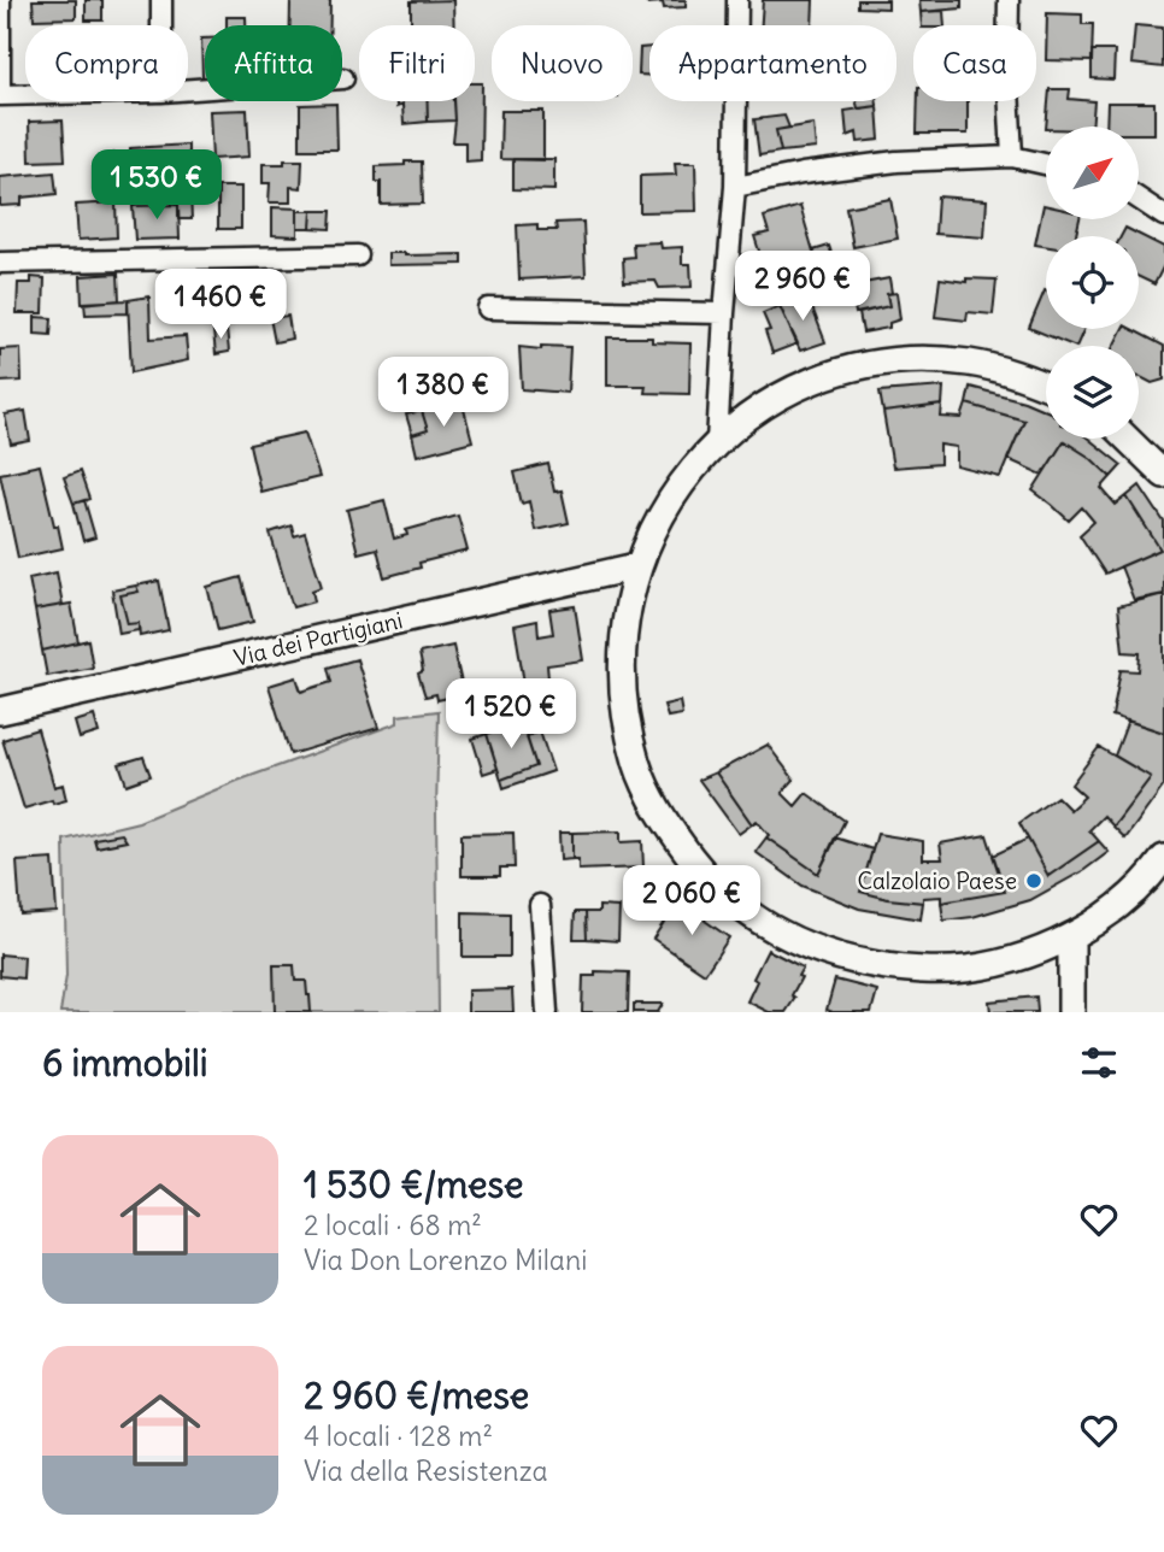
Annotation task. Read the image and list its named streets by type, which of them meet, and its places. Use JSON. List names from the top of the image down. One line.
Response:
{"streets":{"street":["Via dei Partigiani"]},"places":["Calzolaio Paese"],"north":"top right","page":{"chip":["Compra","Affitta","Filtri","Nuovo","Appartamento","Casa"],"price":["1 530 €","2 960 €","1 460 €","1 380 €","1 520 €","2 060 €"],"heading":"6 immobili","list":[{"name":"1 530 €/mese","note":"2 locali · 68 m² · Via Don Lorenzo Milani"},{"name":"2 960 €/mese","note":"4 locali · 128 m² · Via della Resistenza"}]}}
